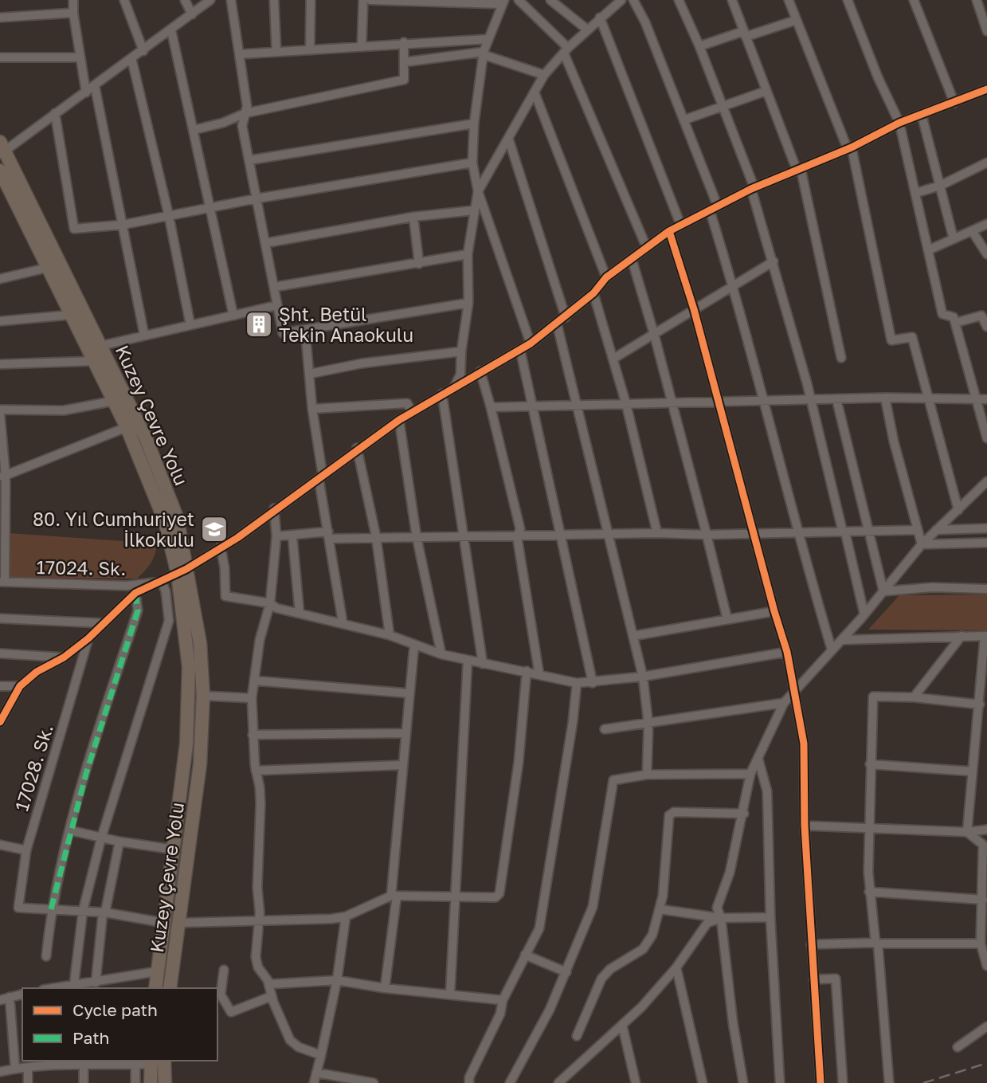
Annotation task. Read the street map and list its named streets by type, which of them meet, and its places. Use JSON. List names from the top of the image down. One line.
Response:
{"streets":{"highway":["Kuzey Çevre Yolu"],"street":["17024. Sk.","17028. Sk."]},"places":{"building":["Şht. Betül Tekin Anaokulu"],"school or university":["80. Yıl Cumhuriyet İlkokulu"]},"legend":["Cycle path","Path"]}
